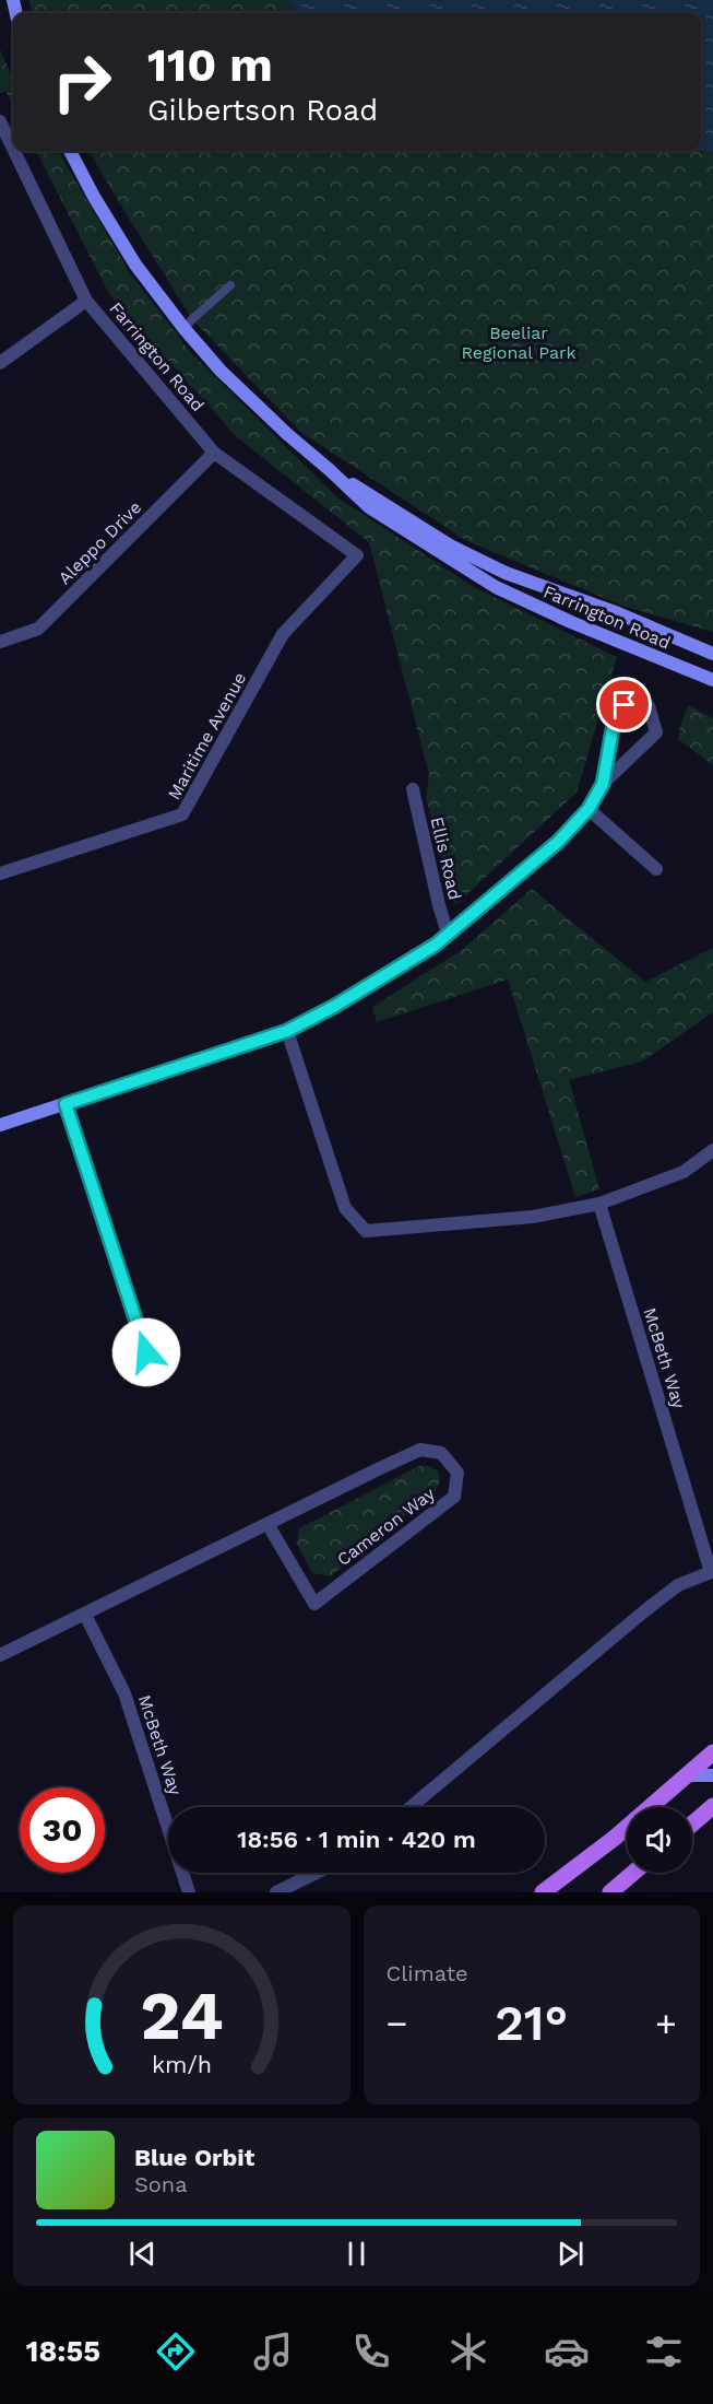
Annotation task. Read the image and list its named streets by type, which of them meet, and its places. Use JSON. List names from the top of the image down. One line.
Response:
{"streets":{"main road":["Farrington Road"],"street":["Aleppo Drive","Maritime Avenue","Ellis Road","McBeth Way","Cameron Way"]},"crossings":[["Farrington Road","Aleppo Drive"],["Farrington Road","Maritime Avenue"],["McBeth Way","Cameron Way"]],"parks":["Beeliar Regional Park"],"page":{"turn":["110 m","Gilbertson Road"],"limit":"30","trip":"18:56 · 1 min · 420 m","tile":"Climate","heat":["−","21°","+"],"song":["Blue Orbit","Sona"],"tabs":"18:55","gauge":["24","km/h"]}}
